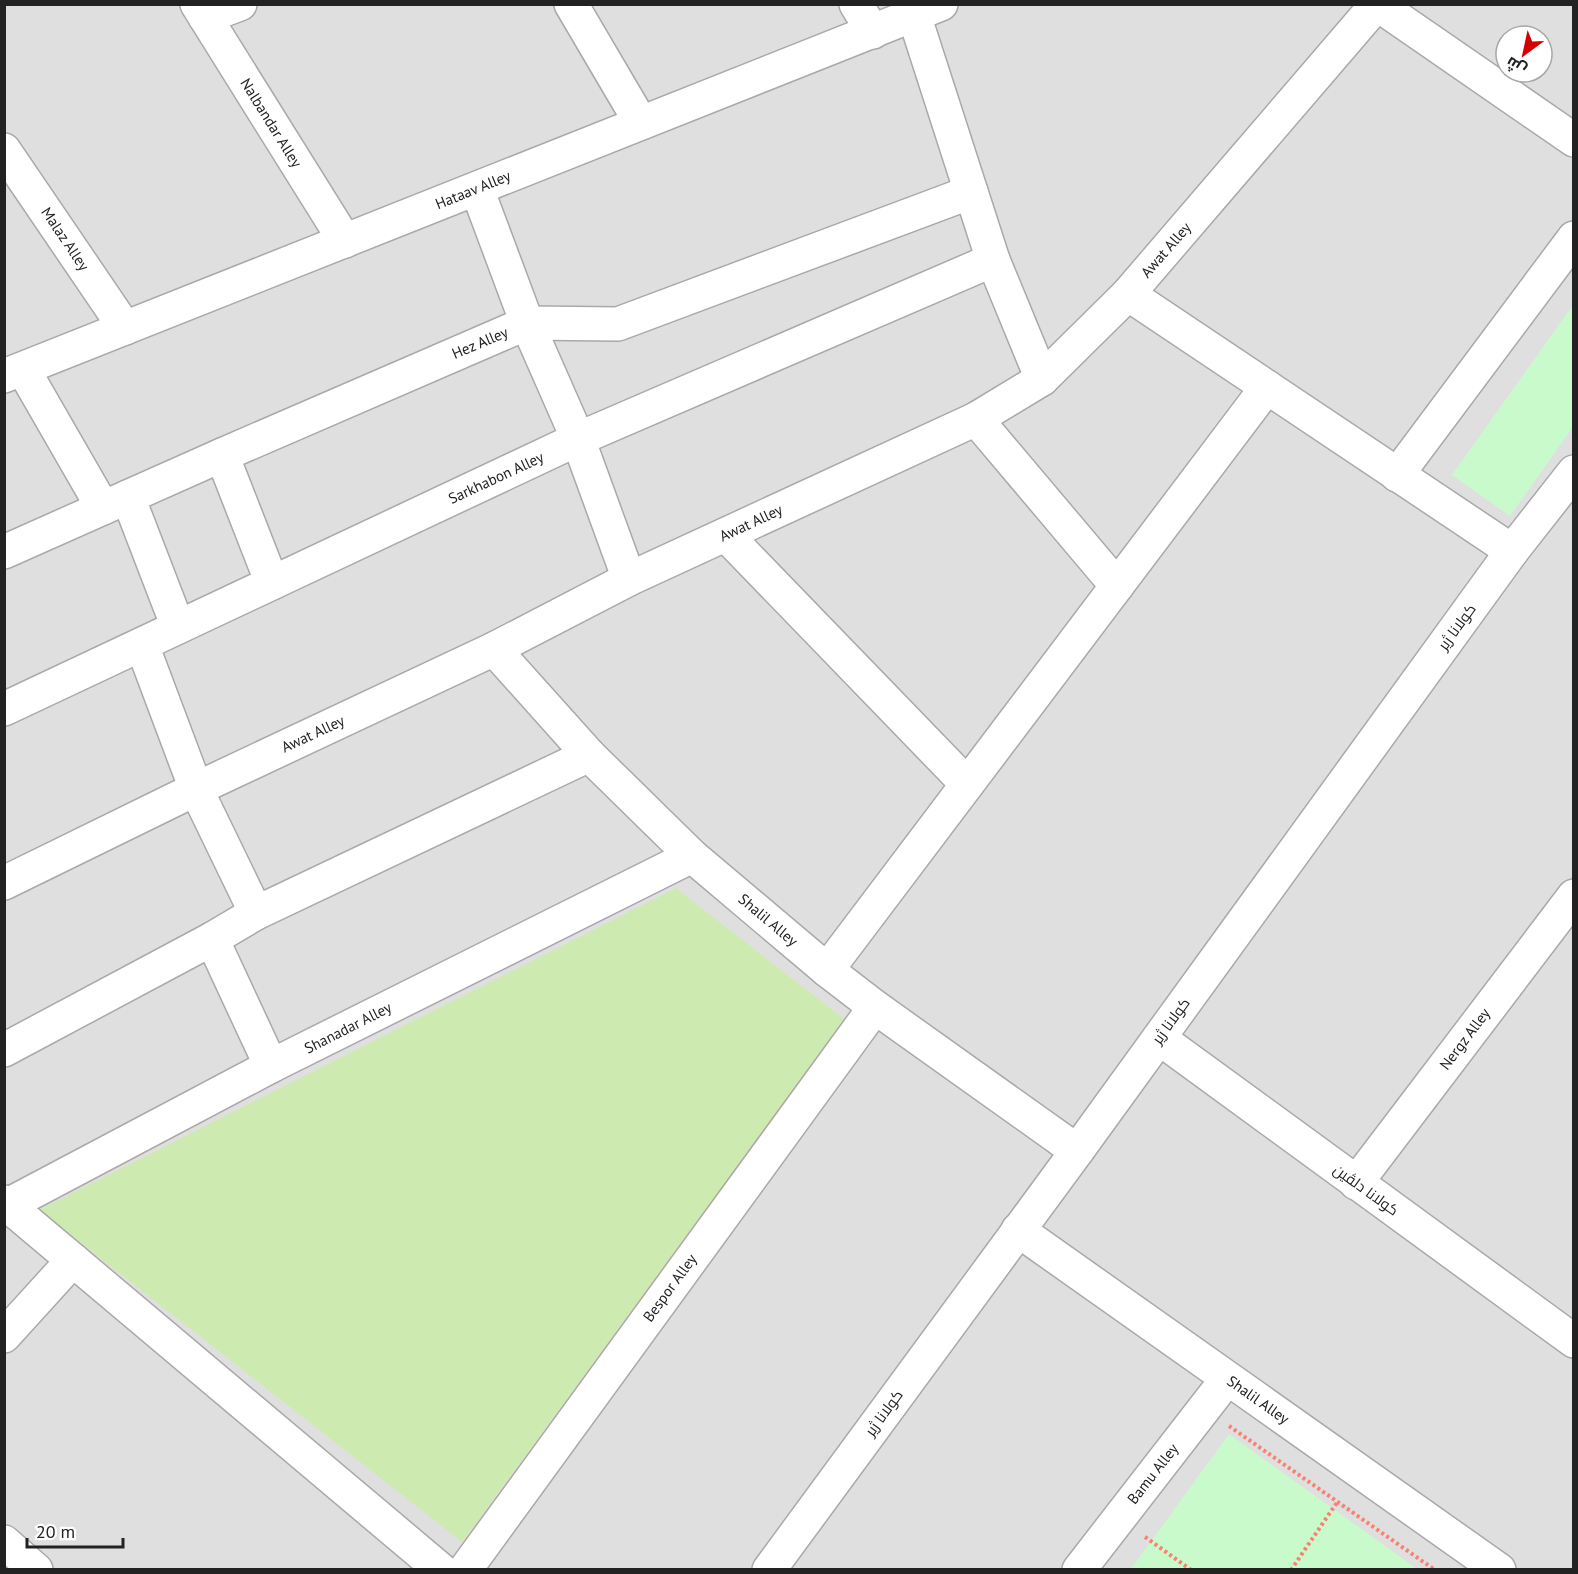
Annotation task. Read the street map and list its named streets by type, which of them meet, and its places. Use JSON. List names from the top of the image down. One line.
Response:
{"streets":{"street":["Nalbandar Alley","Hataav Alley","Malaz Alley","Awat Alley","Hez Alley","Sarkhabon Alley","کولانا ژیر","Shalil Alley","Shanadar Alley","Nergz Alley","کولانا دلڤین","Bespor Alley","Bamu Alley"]},"crossings":[["Nalbandar Alley","Hataav Alley"],["Hataav Alley","Malaz Alley"],["Awat Alley","Shalil Alley"],["کولانا ژیر","Shalil Alley"],["کولانا ژیر","کولانا دلڤین"],["Shalil Alley","Shanadar Alley"],["Shalil Alley","Bespor Alley"],["Shalil Alley","Bamu Alley"],["Nergz Alley","کولانا دلڤین"]],"scale_bar":"20 m","north":"bottom left"}
